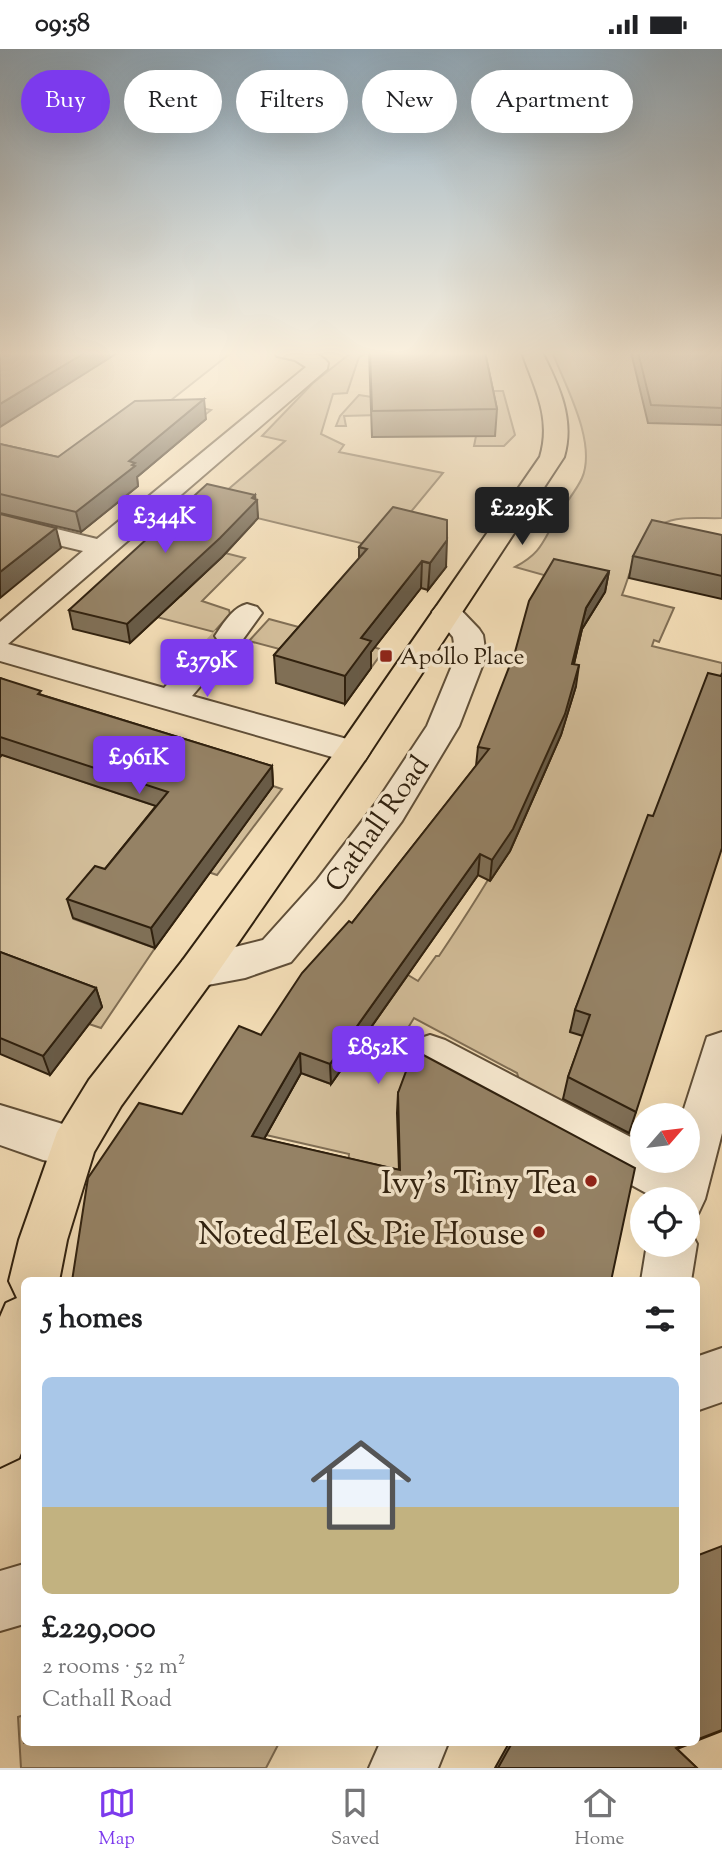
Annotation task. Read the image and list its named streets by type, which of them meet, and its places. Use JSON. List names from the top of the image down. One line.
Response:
{"streets":{"street":["Cathall Road"]},"places":{"transit":["Apollo Place"],"other":["Ivy's Tiny Tea","Noted Eel & Pie House"]},"north":"top right","page":{"status":"09:58","chip":["Buy","Rent","Filters","New","Apartment"],"price":["£229K","£344K","£379K","£961K","£852K"],"heading":"5 homes","list":[{"name":"£229,000","note":"2 rooms · 52 m² · Cathall Road"}],"tabs":["Map","Saved","Home"]}}
